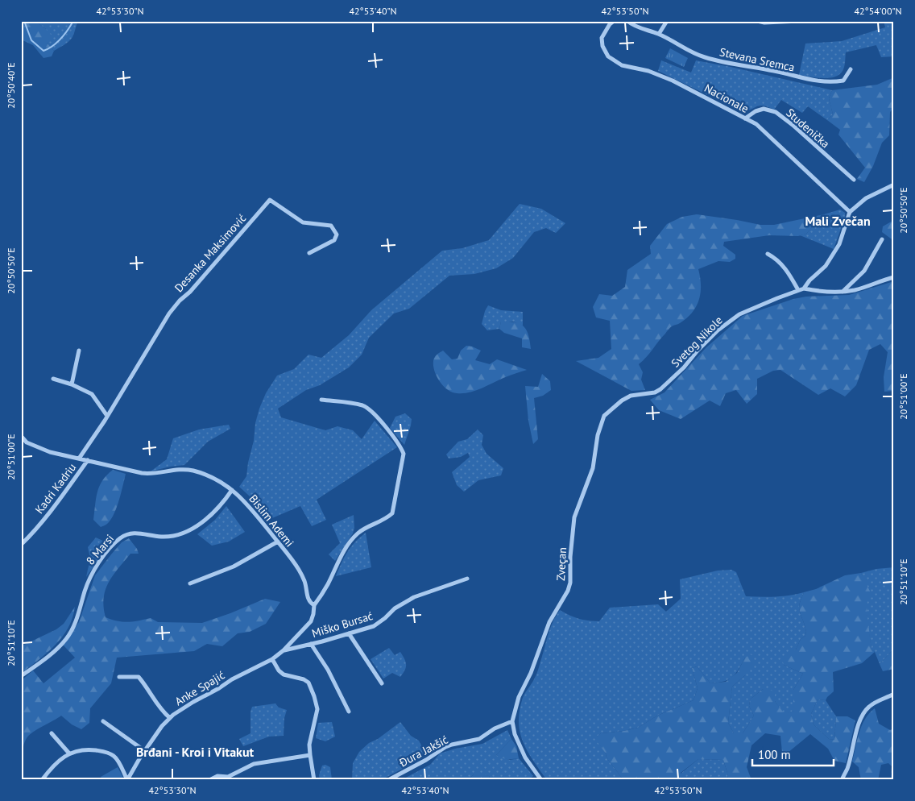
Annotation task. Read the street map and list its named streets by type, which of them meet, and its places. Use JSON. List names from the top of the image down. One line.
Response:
{"streets":{"street":["Stevana Sremca","Nacionale","Studenička","Desanka Maksimović","Svetog Nikole","Kadri Kadriu","Bislim Ademi","8 Marsi","Zveçan","Miško Bursać","Anke Spajić","Ðura Jakšić"]},"crossings":[["Nacionale","Studenička"],["Nacionale","Svetog Nikole"],["Desanka Maksimović","Bislim Ademi"],["Svetog Nikole","Zveçan"],["Kadri Kadriu","Bislim Ademi"],["Bislim Ademi","8 Marsi"],["Zveçan","Ðura Jakšić"],["Miško Bursać","Anke Spajić"]],"districts":["Mali Zvečan","Brđani - Kroi i Vitakut"],"scale_bar":"100 m","coordinates":["42°53'30\"N","42°53'40\"N","42°53'50\"N","42°54'00\"N","20°50'40\"E","20°50'50\"E","20°51'00\"E","20°51'10\"E"]}
